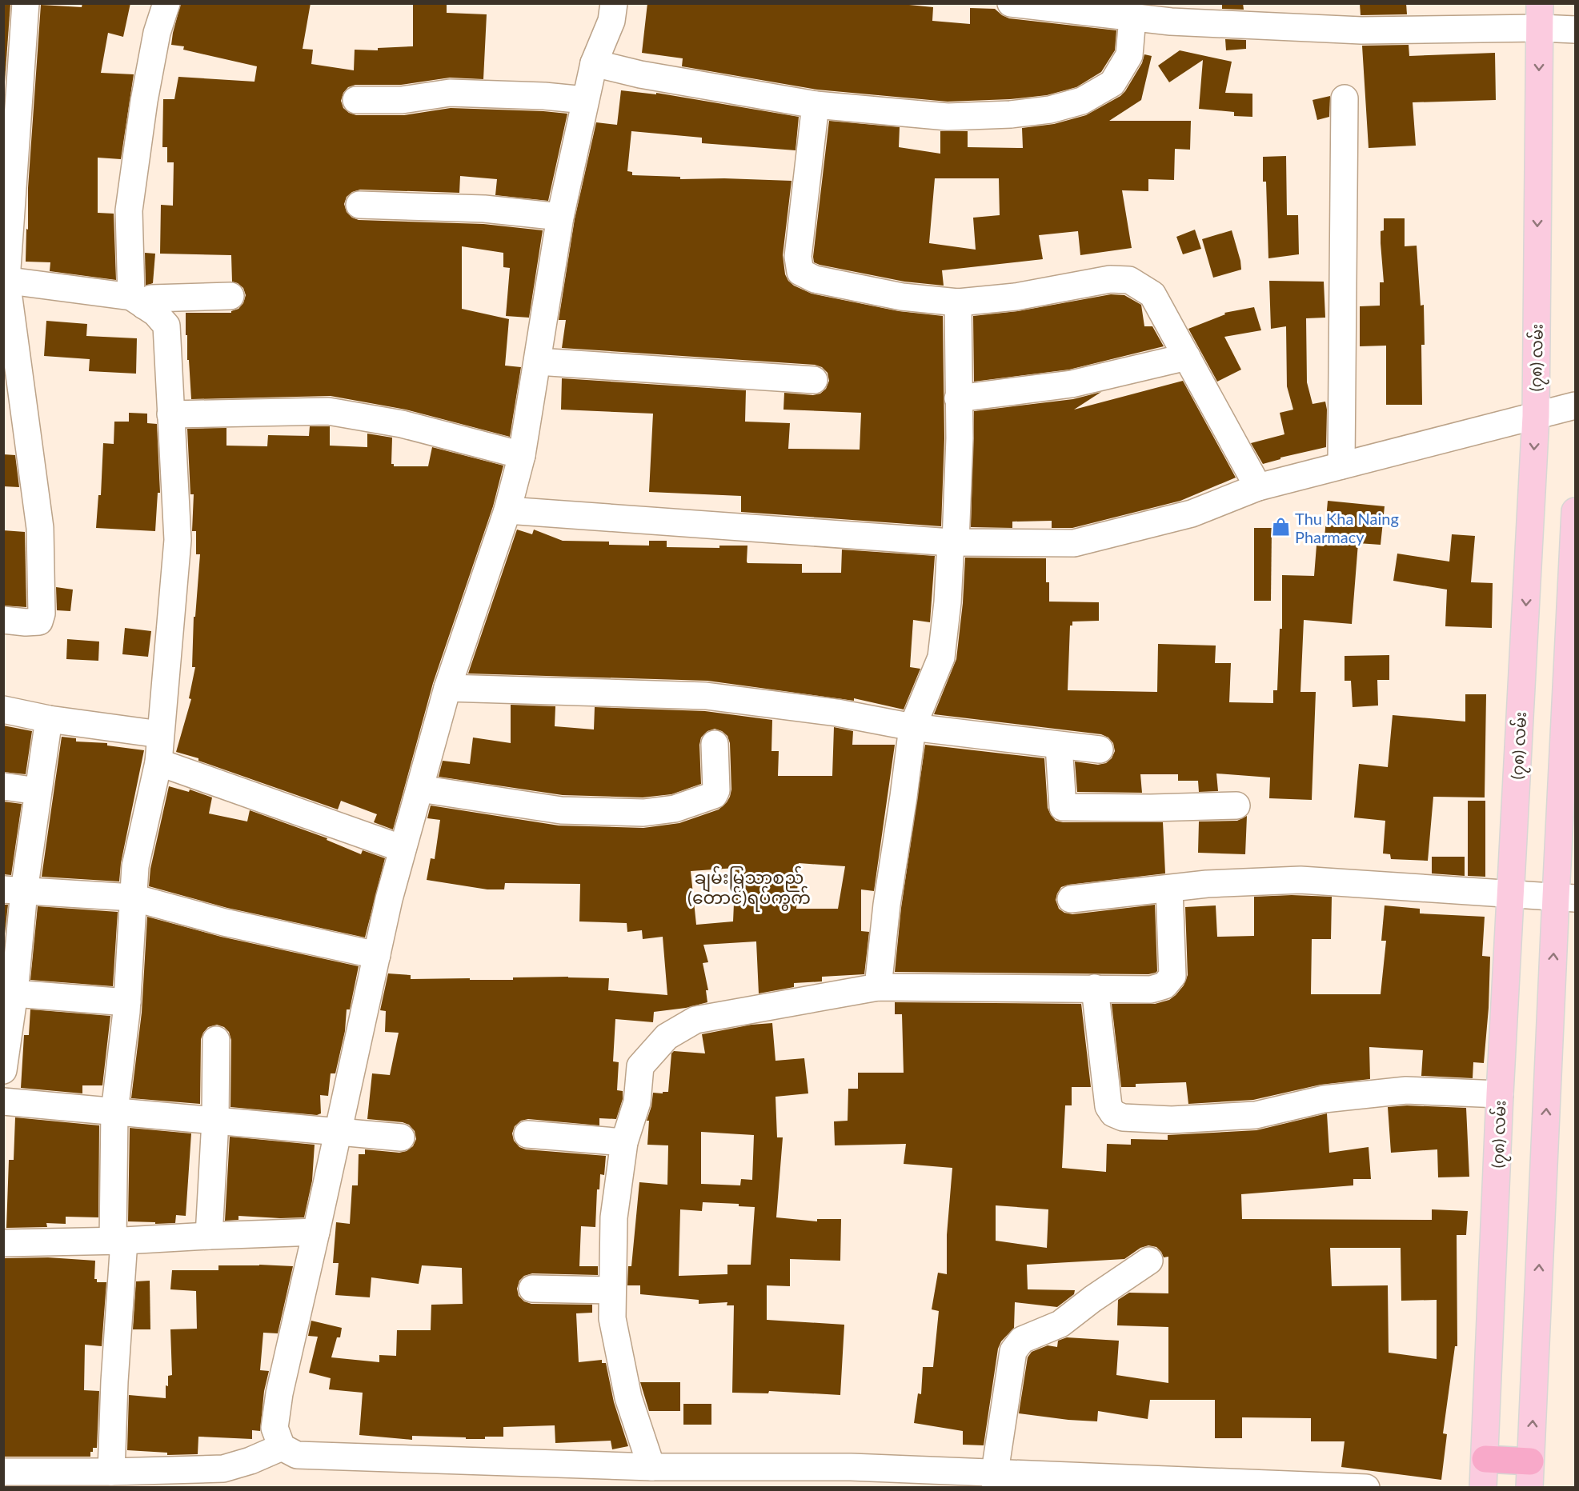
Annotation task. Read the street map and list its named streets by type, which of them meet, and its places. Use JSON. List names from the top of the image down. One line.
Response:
{"streets":{"main road":["(၇၈) လမ်း"]},"districts":["ချမ်းမြသာစည် (တောင်)ရပ်ကွက်"],"places":{"shop":["Thu Kha Naing Pharmacy"]}}
